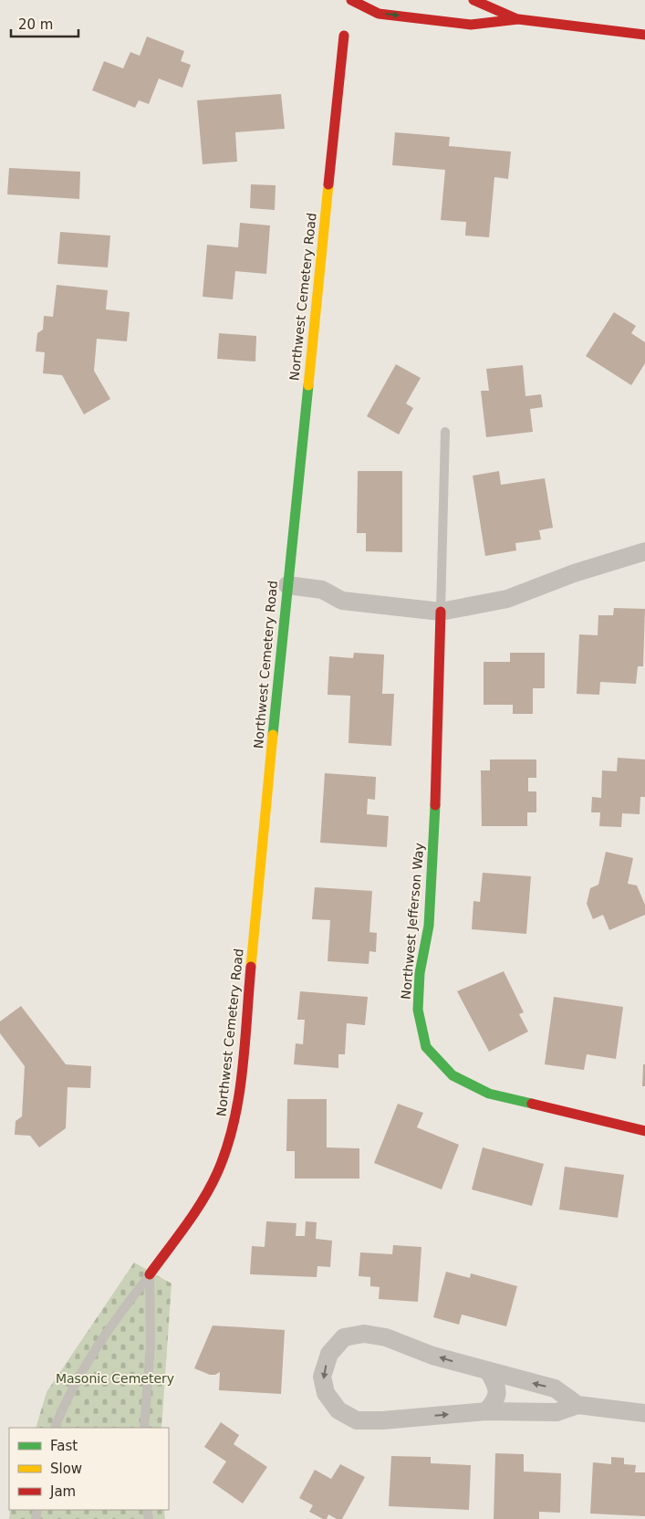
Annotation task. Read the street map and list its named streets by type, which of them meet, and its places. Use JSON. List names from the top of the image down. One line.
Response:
{"streets":{"street":["Northwest Cemetery Road","Northwest Jefferson Way"]},"parks":["Masonic Cemetery"],"legend":["Fast","Slow","Jam"],"scale_bar":"20 m"}
